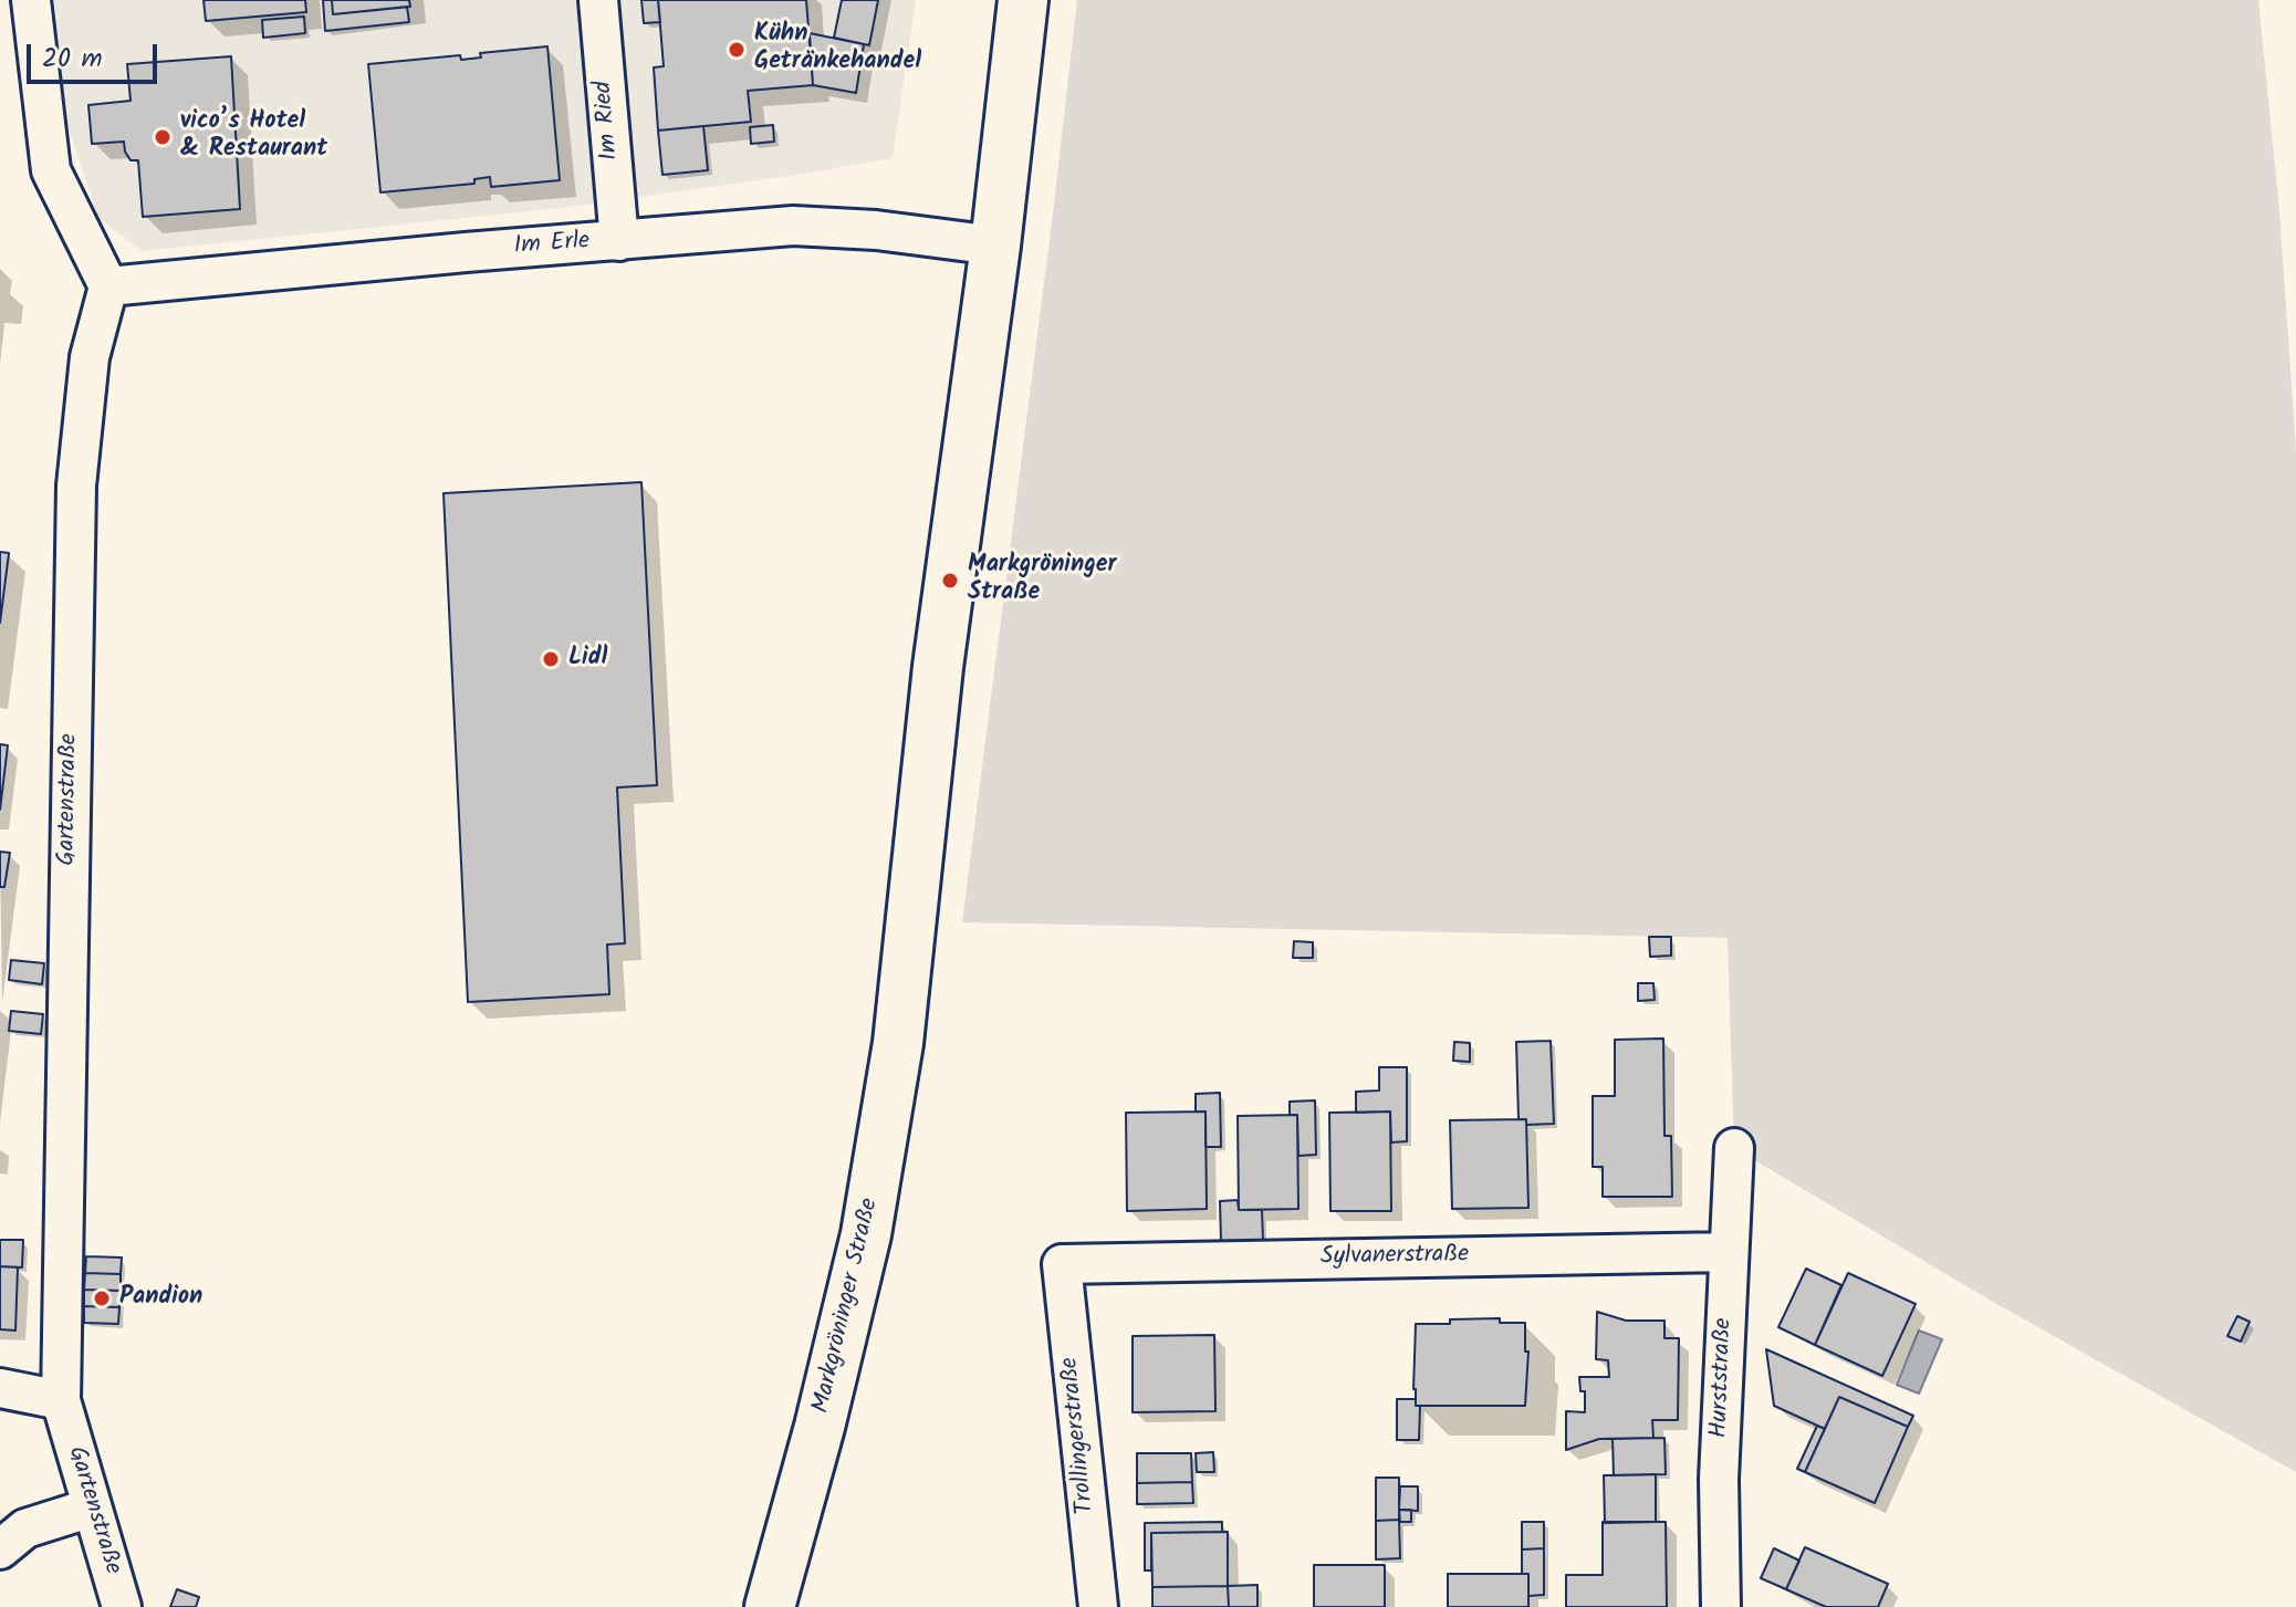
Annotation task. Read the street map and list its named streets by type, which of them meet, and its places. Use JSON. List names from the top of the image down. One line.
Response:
{"streets":{"main road":["Markgröninger Straße"],"street":["Im Ried","Im Erle","Gartenstraße","Sylvanerstraße","Hurststraße","Trollingerstraße"]},"crossings":[["Im Ried","Im Erle"],["Im Erle","Gartenstraße"],["Im Erle","Markgröninger Straße"],["Sylvanerstraße","Hurststraße"],["Sylvanerstraße","Trollingerstraße"]],"places":["Kühn Getränkehandel","vico’s Hotel & Restaurant","Markgröninger Straße","Lidl","Pandion"],"scale_bar":"20 m"}
